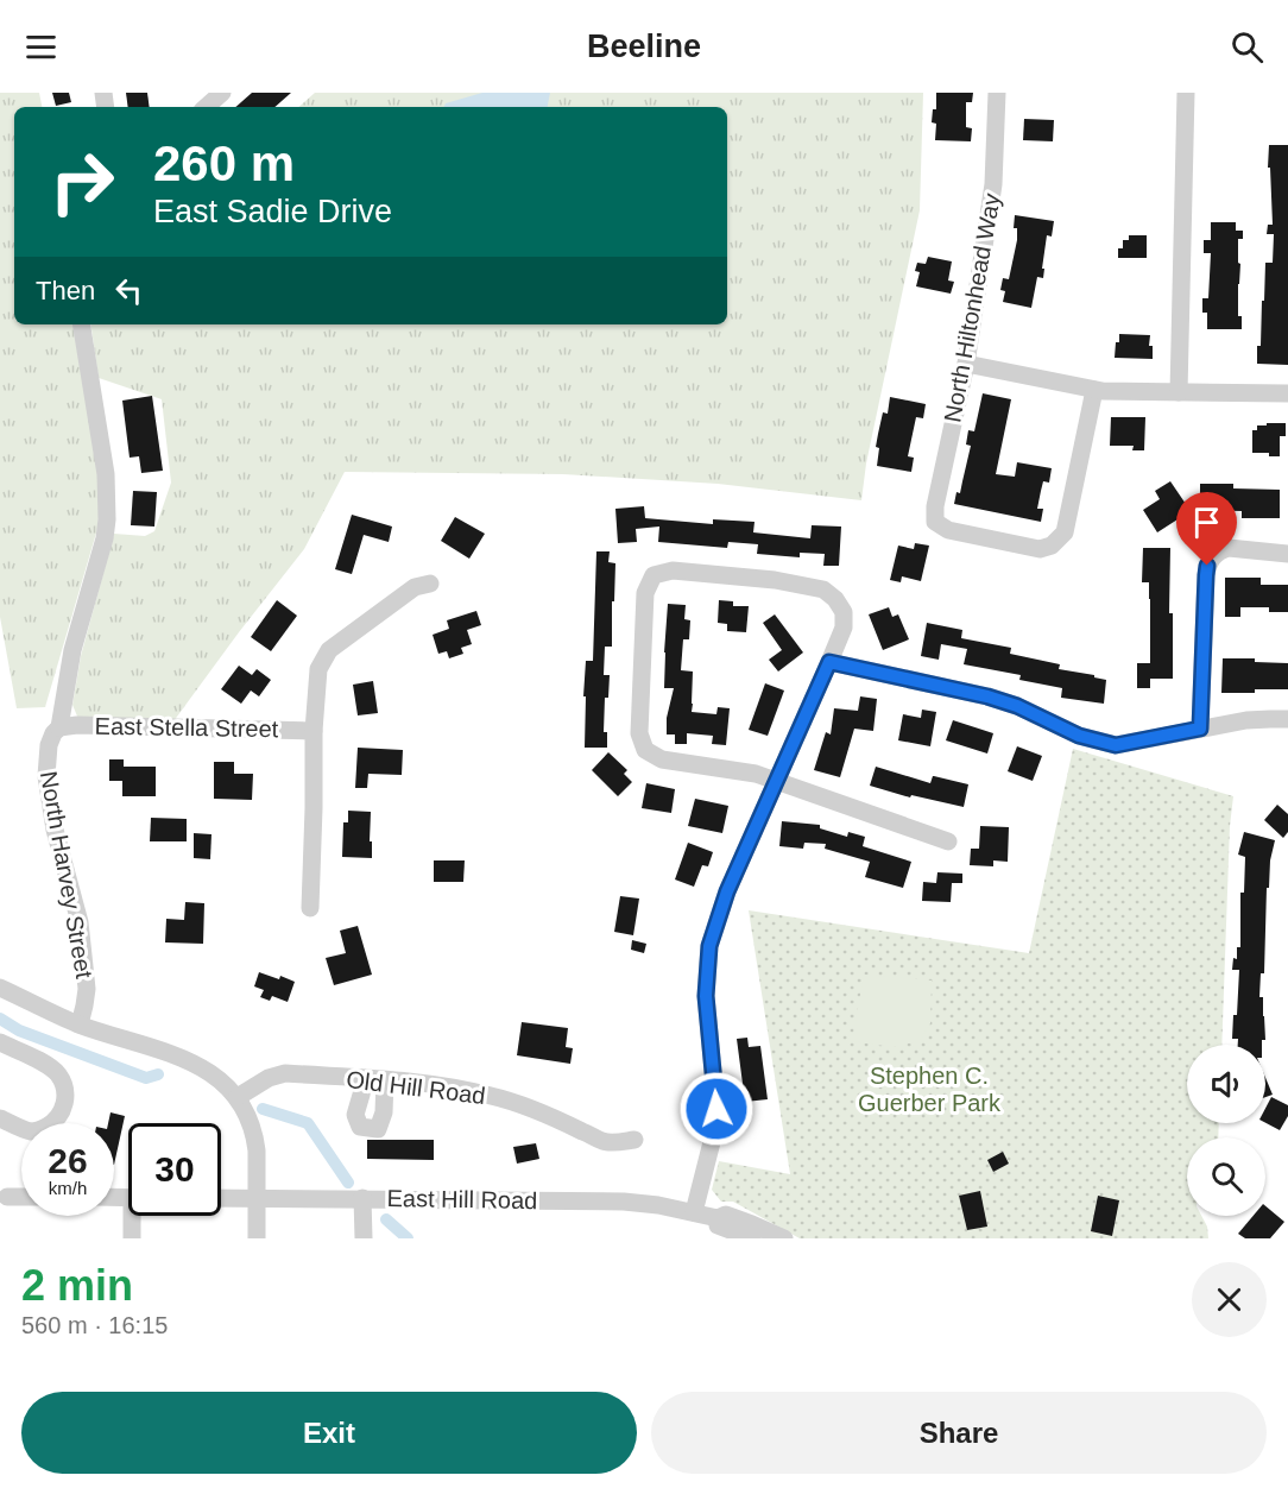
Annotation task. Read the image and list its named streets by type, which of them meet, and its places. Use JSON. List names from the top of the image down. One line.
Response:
{"streets":{"street":["North Hiltonhead Way","East Stella Street","North Harvey Street","Old Hill Road","East Hill Road"]},"crossings":[["East Stella Street","North Harvey Street"]],"parks":["Stephen C. Guerber Park"],"page":{"header":"Beeline","turn":["260 m","East Sadie Drive"],"then":"Then","speed":"26 km/h","limit":"30","heading":["2 min","560 m · 16:15"],"buttons":["Exit","Share"]}}
